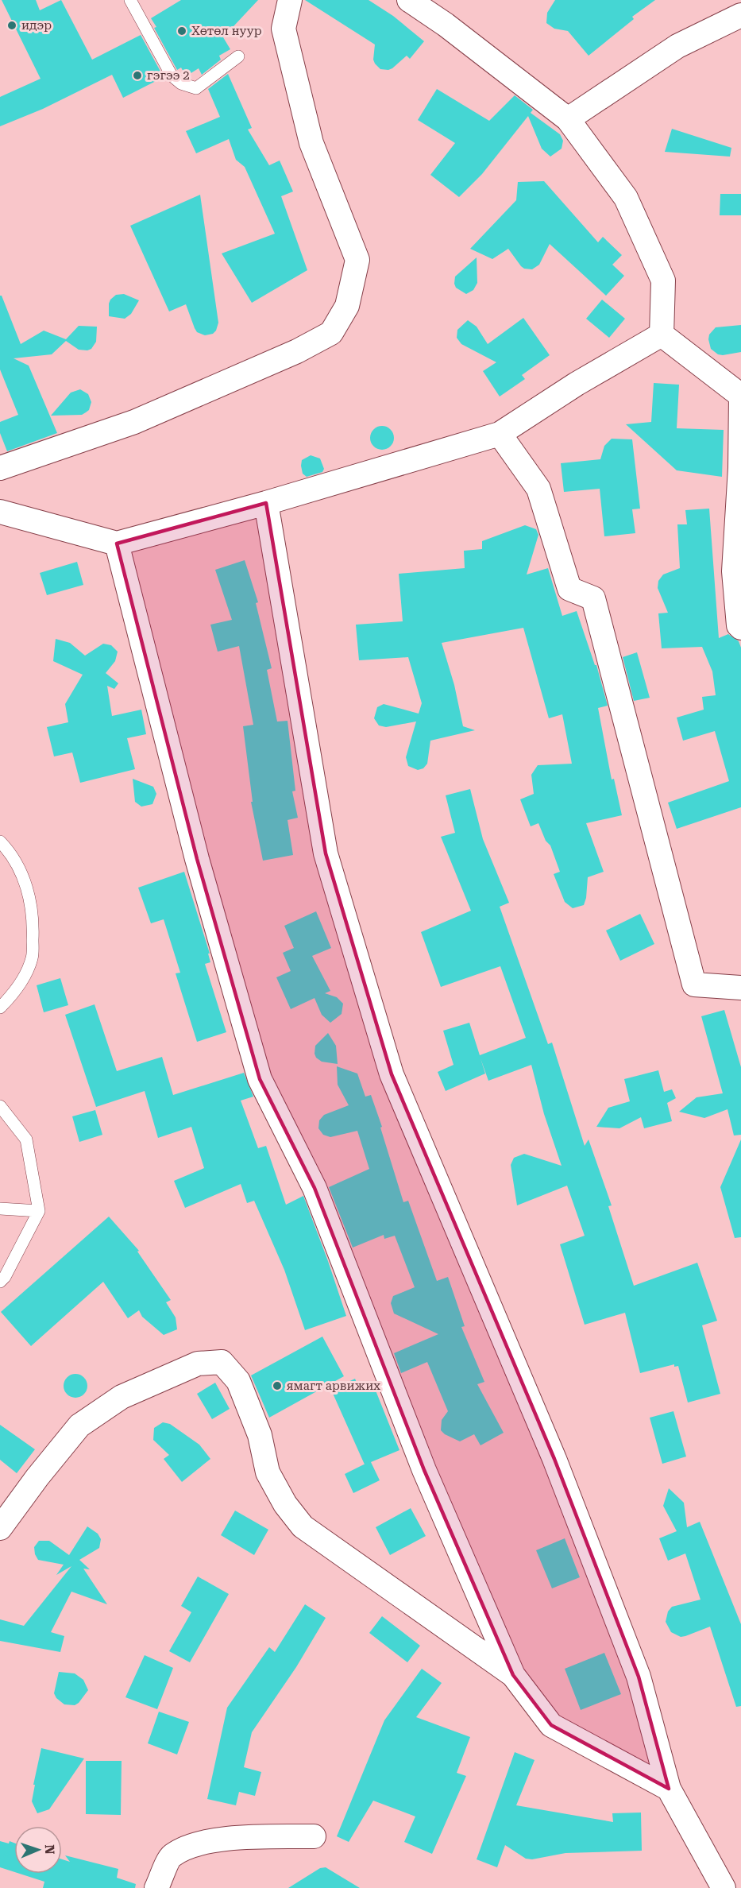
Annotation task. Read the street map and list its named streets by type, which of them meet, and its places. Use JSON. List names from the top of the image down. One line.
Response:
{"places":["идэр","Хөтөл нуур","гэгээ 2","ямагт арвижих"],"north":"right"}
